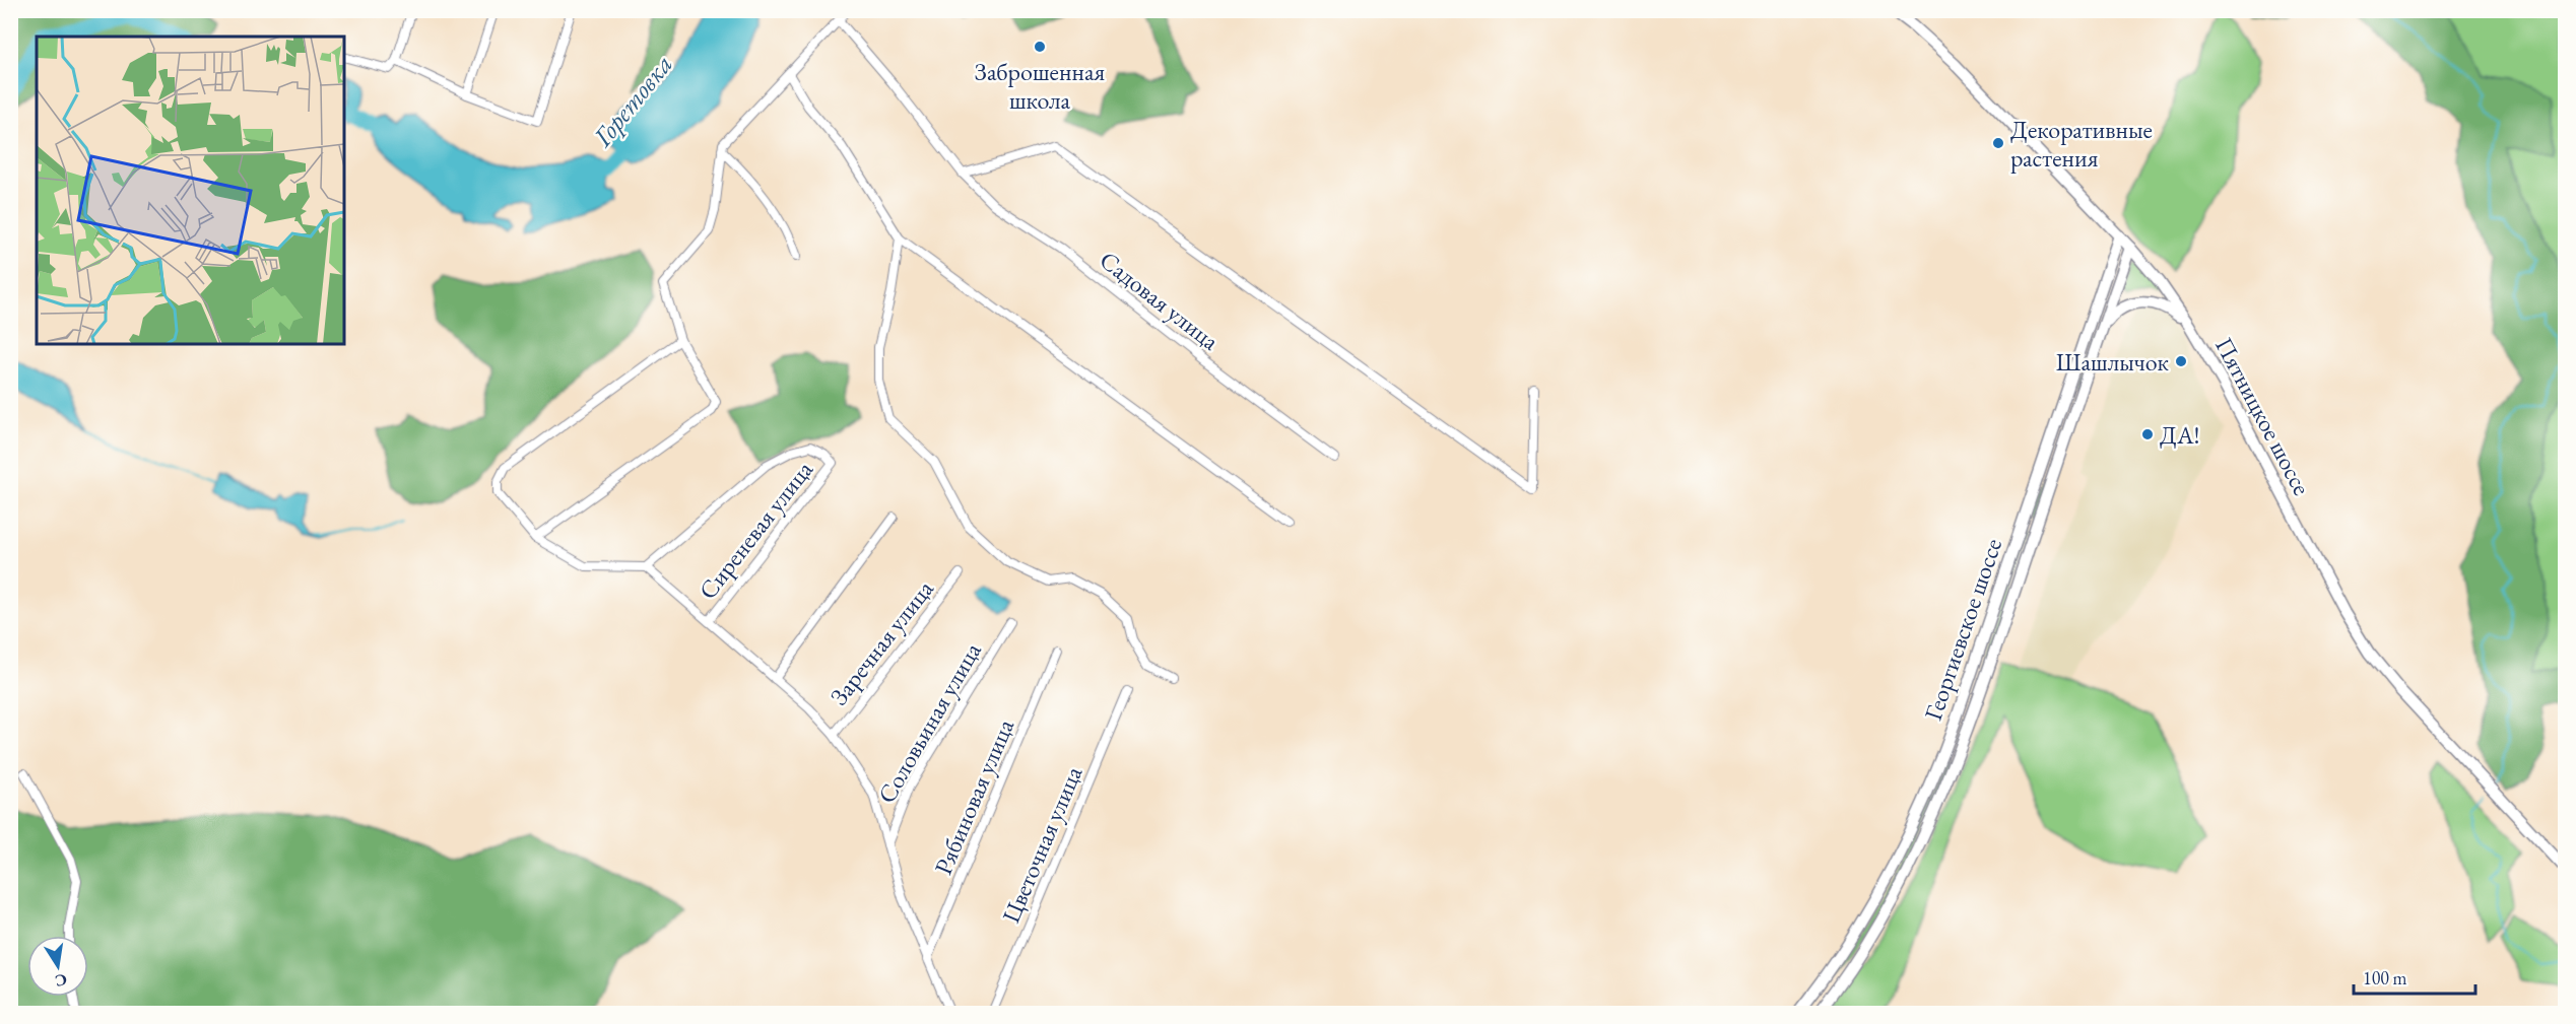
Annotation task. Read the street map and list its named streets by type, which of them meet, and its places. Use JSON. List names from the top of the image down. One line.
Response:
{"streets":{"main road":["Пятницкое шоссе","Георгиевское шоссе"],"street":["Садовая улица","Сиреневая улица","Заречная улица","Соловьиная улица","Рябиновая улица","Цветочная улица"]},"crossings":[["Пятницкое шоссе","Георгиевское шоссе"]],"water":["Горетовка"],"places":["Заброшенная школа","Декоративные растения","Шашлычок","ДА!"],"scale_bar":"100 m","north":"bottom"}
